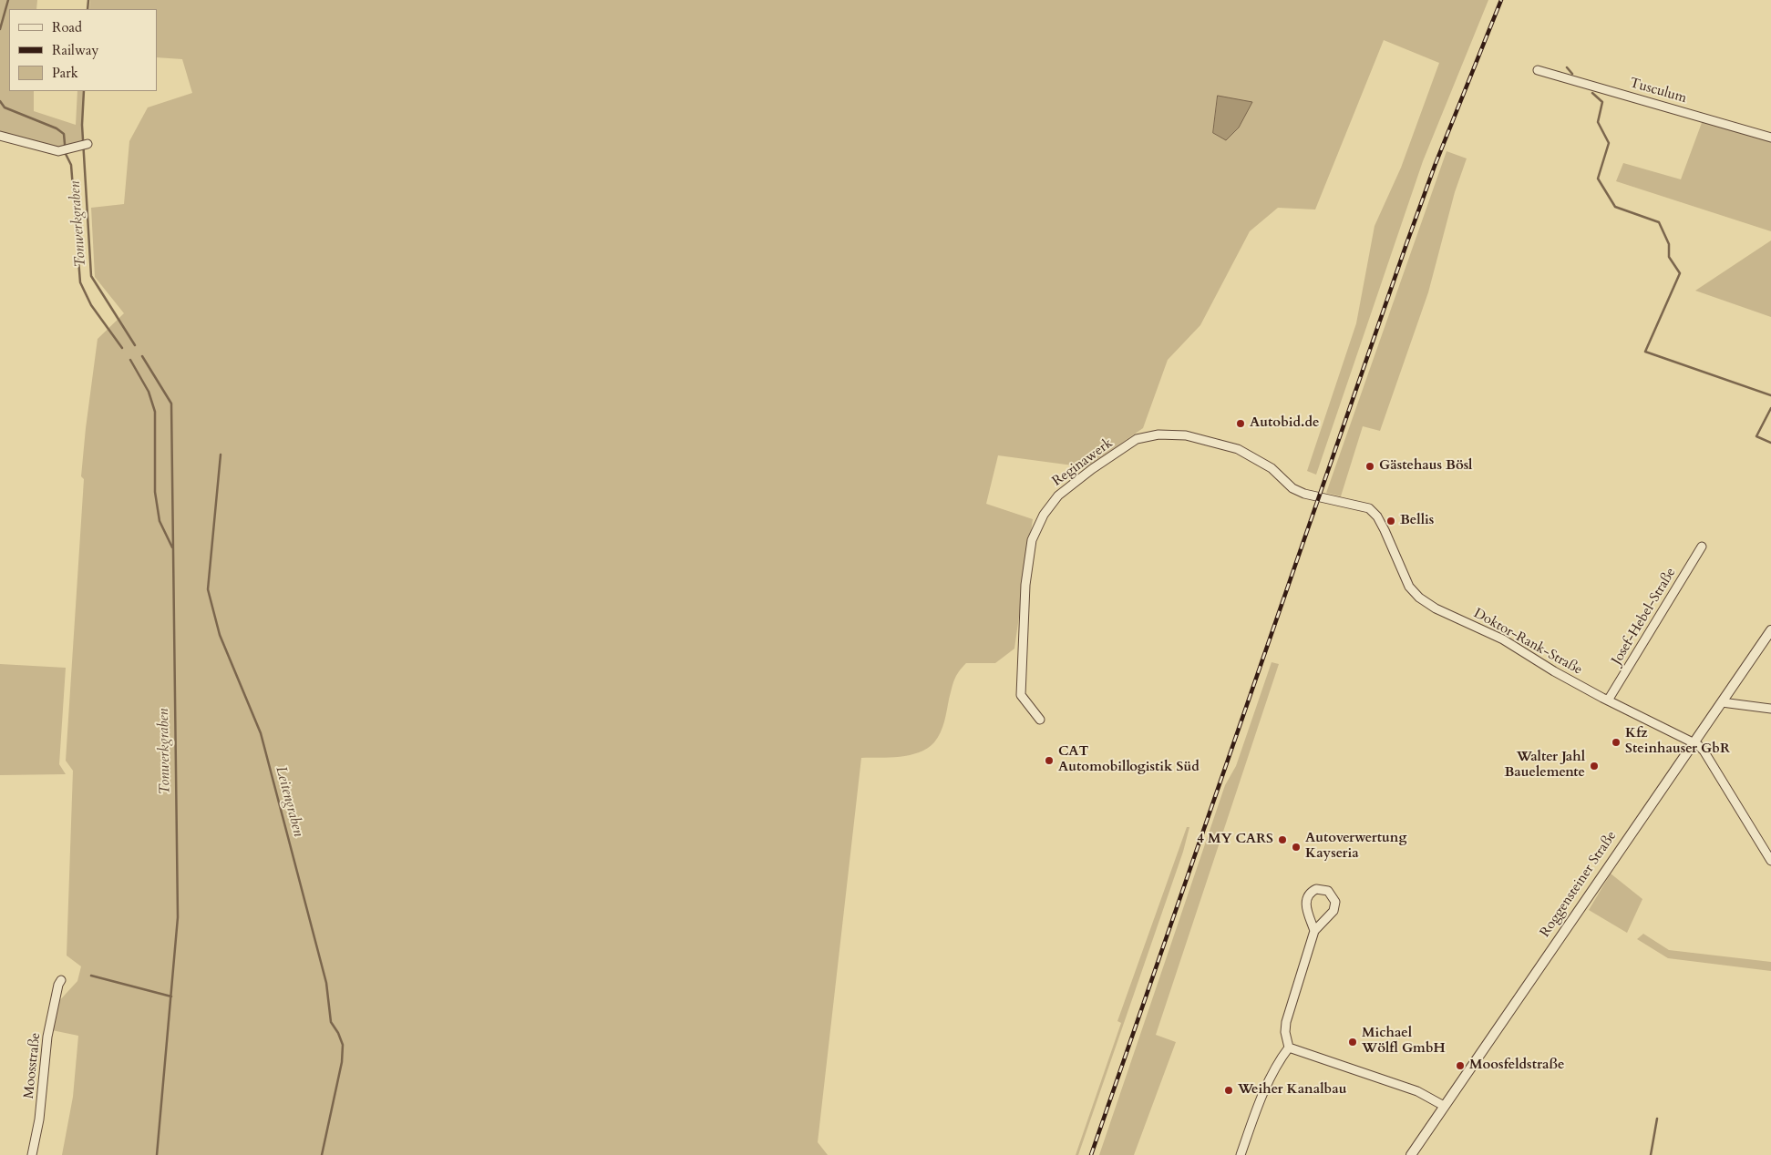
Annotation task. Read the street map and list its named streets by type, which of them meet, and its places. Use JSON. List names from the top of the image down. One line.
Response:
{"streets":{"street":["Tusculum","Reginawerk","Josef-Hebel-Straße","Doktor-Rank-Straße","Roggensteiner Straße","Moosstraße"]},"crossings":[["Reginawerk","Doktor-Rank-Straße"],["Josef-Hebel-Straße","Doktor-Rank-Straße"],["Doktor-Rank-Straße","Roggensteiner Straße"]],"water":["Tonwerkgraben","Leitengraben"],"places":["Autobid.de","Gästehaus Bösl","Bellis","Kfz Steinhauser GbR","CAT Automobillogistik Süd","Walter Jahl Bauelemente","4 MY CARS","Autoverwertung Kayseria","Michael Wölfl GmbH","Moosfeldstraße","Weiher Kanalbau"],"legend":["Road","Railway","Park"]}
